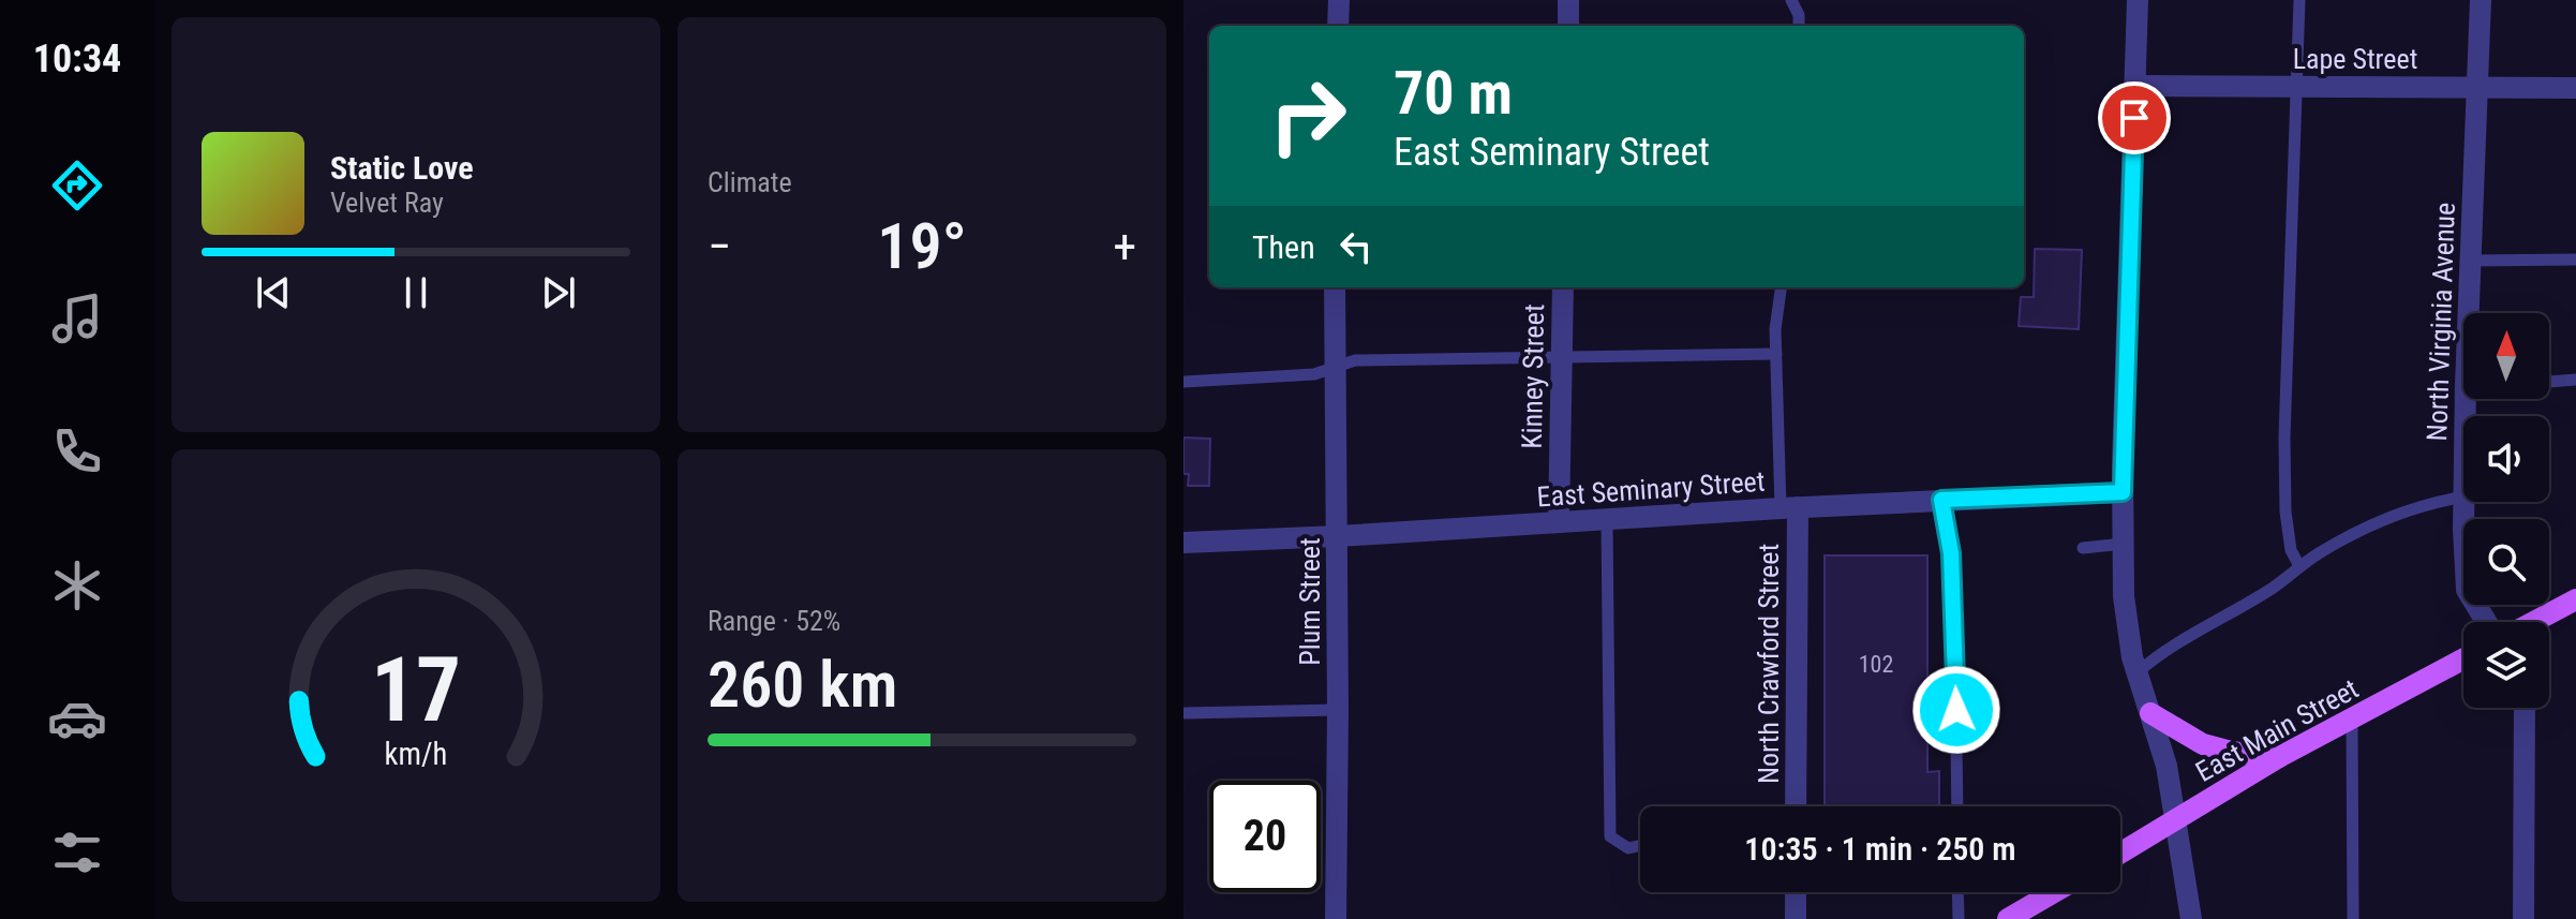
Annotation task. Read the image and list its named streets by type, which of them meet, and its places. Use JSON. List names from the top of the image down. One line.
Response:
{"streets":{"main road":["East Main Street"],"street":["Lape Street","North Virginia Avenue","Kinney Street","East Seminary Street","Plum Street","North Crawford Street"]},"crossings":[["Lape Street","North Virginia Avenue"],["Kinney Street","East Seminary Street"],["East Seminary Street","Plum Street"],["East Seminary Street","North Crawford Street"]],"house_numbers":["102"],"north":"top","page":{"tabs":"10:34","tile":["Climate",["Range · 52%","260 km"]],"turn":["70 m","East Seminary Street"],"song":["Static Love","Velvet Ray"],"then":"Then","heat":["−","19°","+"],"limit":"20","trip":"10:35 · 1 min · 250 m","gauge":["17","km/h"]}}
